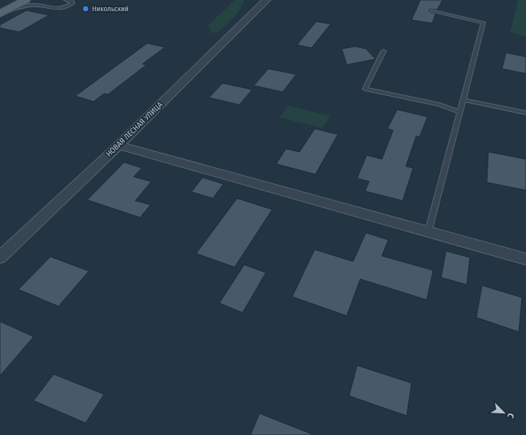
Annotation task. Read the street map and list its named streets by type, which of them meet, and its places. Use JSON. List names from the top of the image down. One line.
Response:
{"streets":{"street":["НОВАЯ ЛЕСНАЯ УЛИЦА"]},"places":["Никольский"],"north":"bottom right"}
